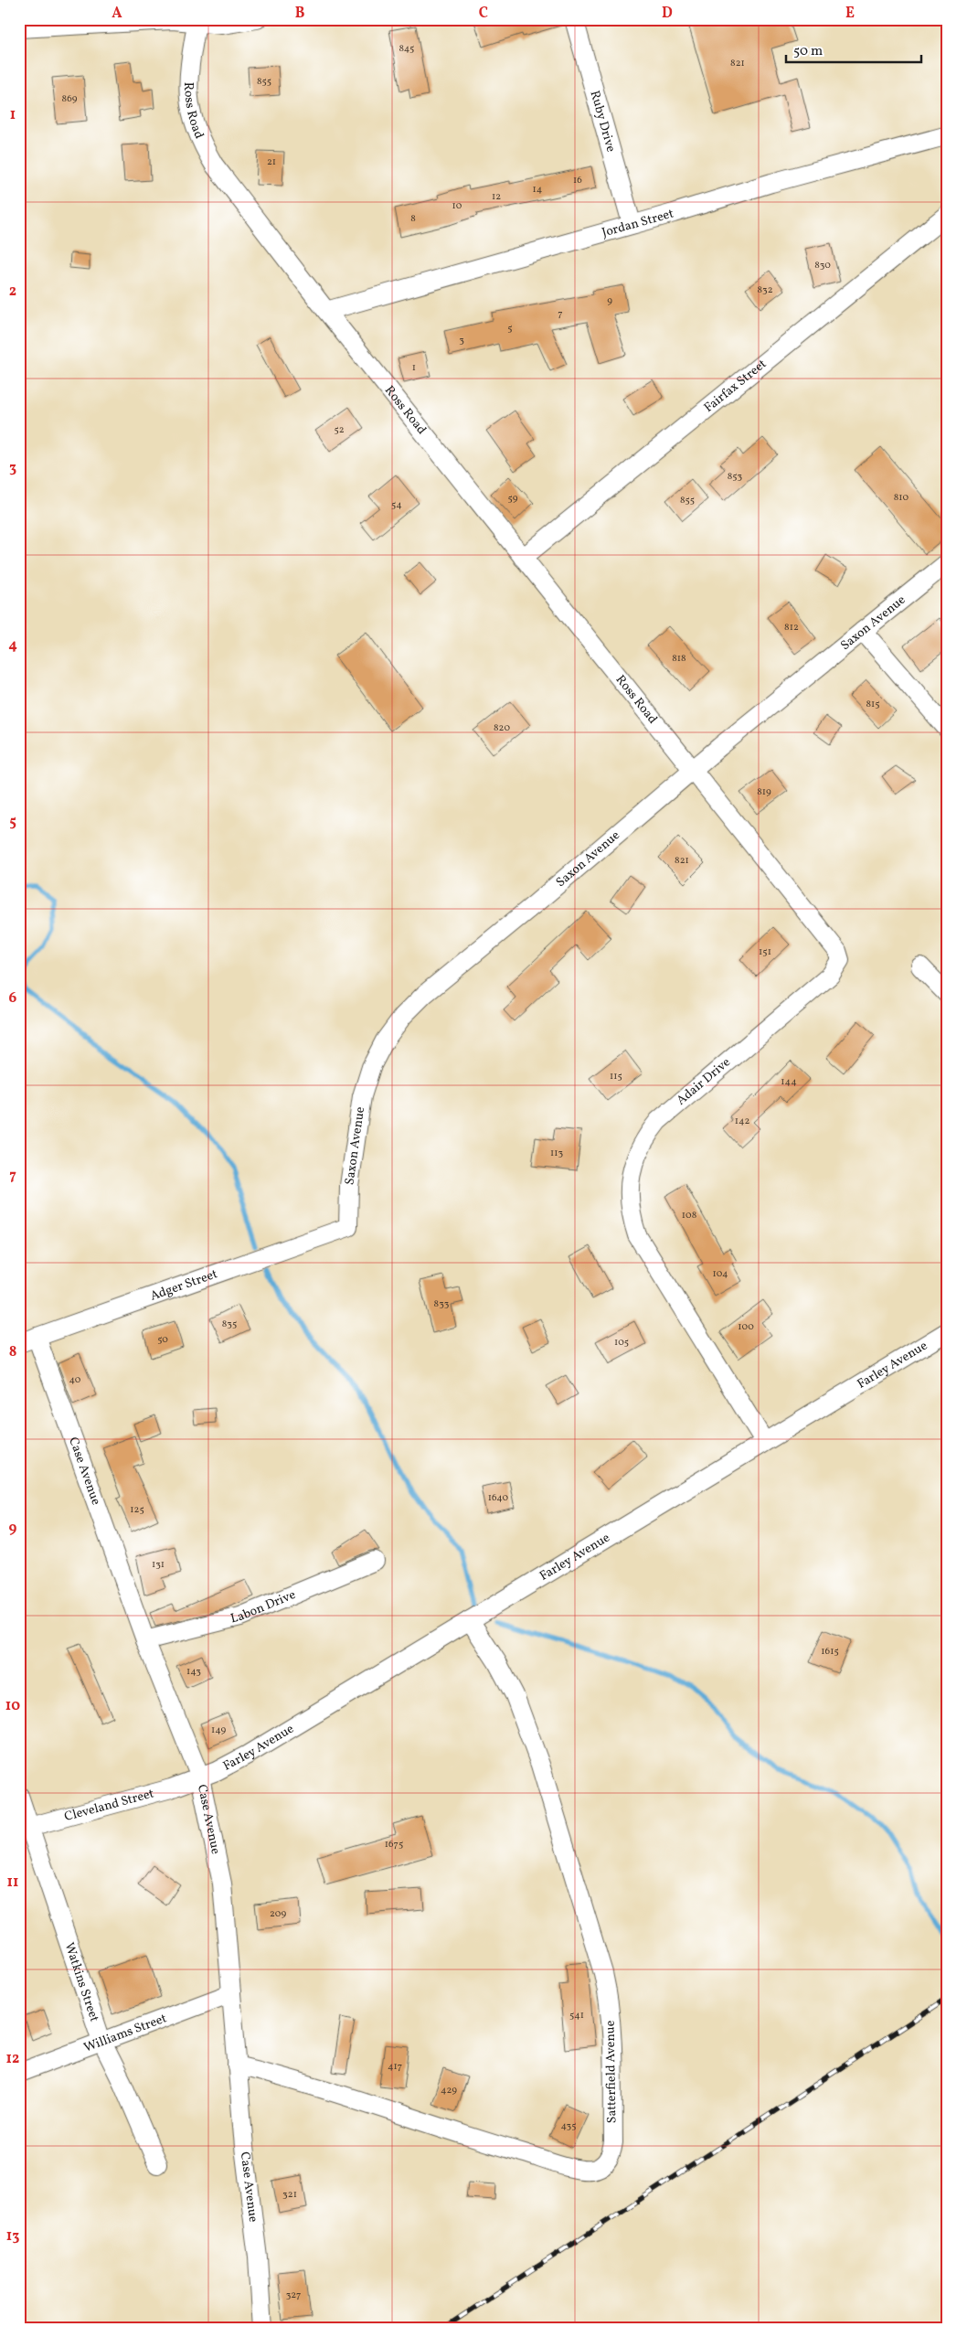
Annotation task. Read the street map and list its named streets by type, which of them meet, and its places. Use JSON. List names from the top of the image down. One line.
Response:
{"streets":{"street":["Ross Road","Ruby Drive","Jordan Street","Fairfax Street","Saxon Avenue","Adair Drive","Adger Street","Farley Avenue","Case Avenue","Labon Drive","Cleveland Street","Watkins Street","Williams Street","Satterfield Avenue"]},"crossings":[["Ross Road","Jordan Street"],["Ross Road","Fairfax Street"],["Ross Road","Saxon Avenue"],["Ross Road","Adair Drive"],["Ruby Drive","Jordan Street"],["Saxon Avenue","Adair Drive"],["Saxon Avenue","Adger Street"],["Adair Drive","Farley Avenue"],["Adger Street","Case Avenue"],["Farley Avenue","Case Avenue"],["Farley Avenue","Cleveland Street"],["Farley Avenue","Satterfield Avenue"],["Case Avenue","Labon Drive"],["Case Avenue","Cleveland Street"],["Case Avenue","Williams Street"],["Case Avenue","Satterfield Avenue"],["Cleveland Street","Watkins Street"],["Watkins Street","Williams Street"]],"house_numbers":["845","821","855","869","21","16","14","12","10","8","830","832","9","7","5","3","1","52","853","810","59","855","54","812","818","815","820","819","821","151","115","144","142","113","108","104","833","835","100","50","105","40","1640","125","131","1615","143","149","1675","209","541","417","429","435","321","327"],"scale_bar":"50 m","grid":{"columns":["A","B","C","D","E"],"rows":["1","2","3","4","5","6","7","8","9","10","11","12","13"]}}
